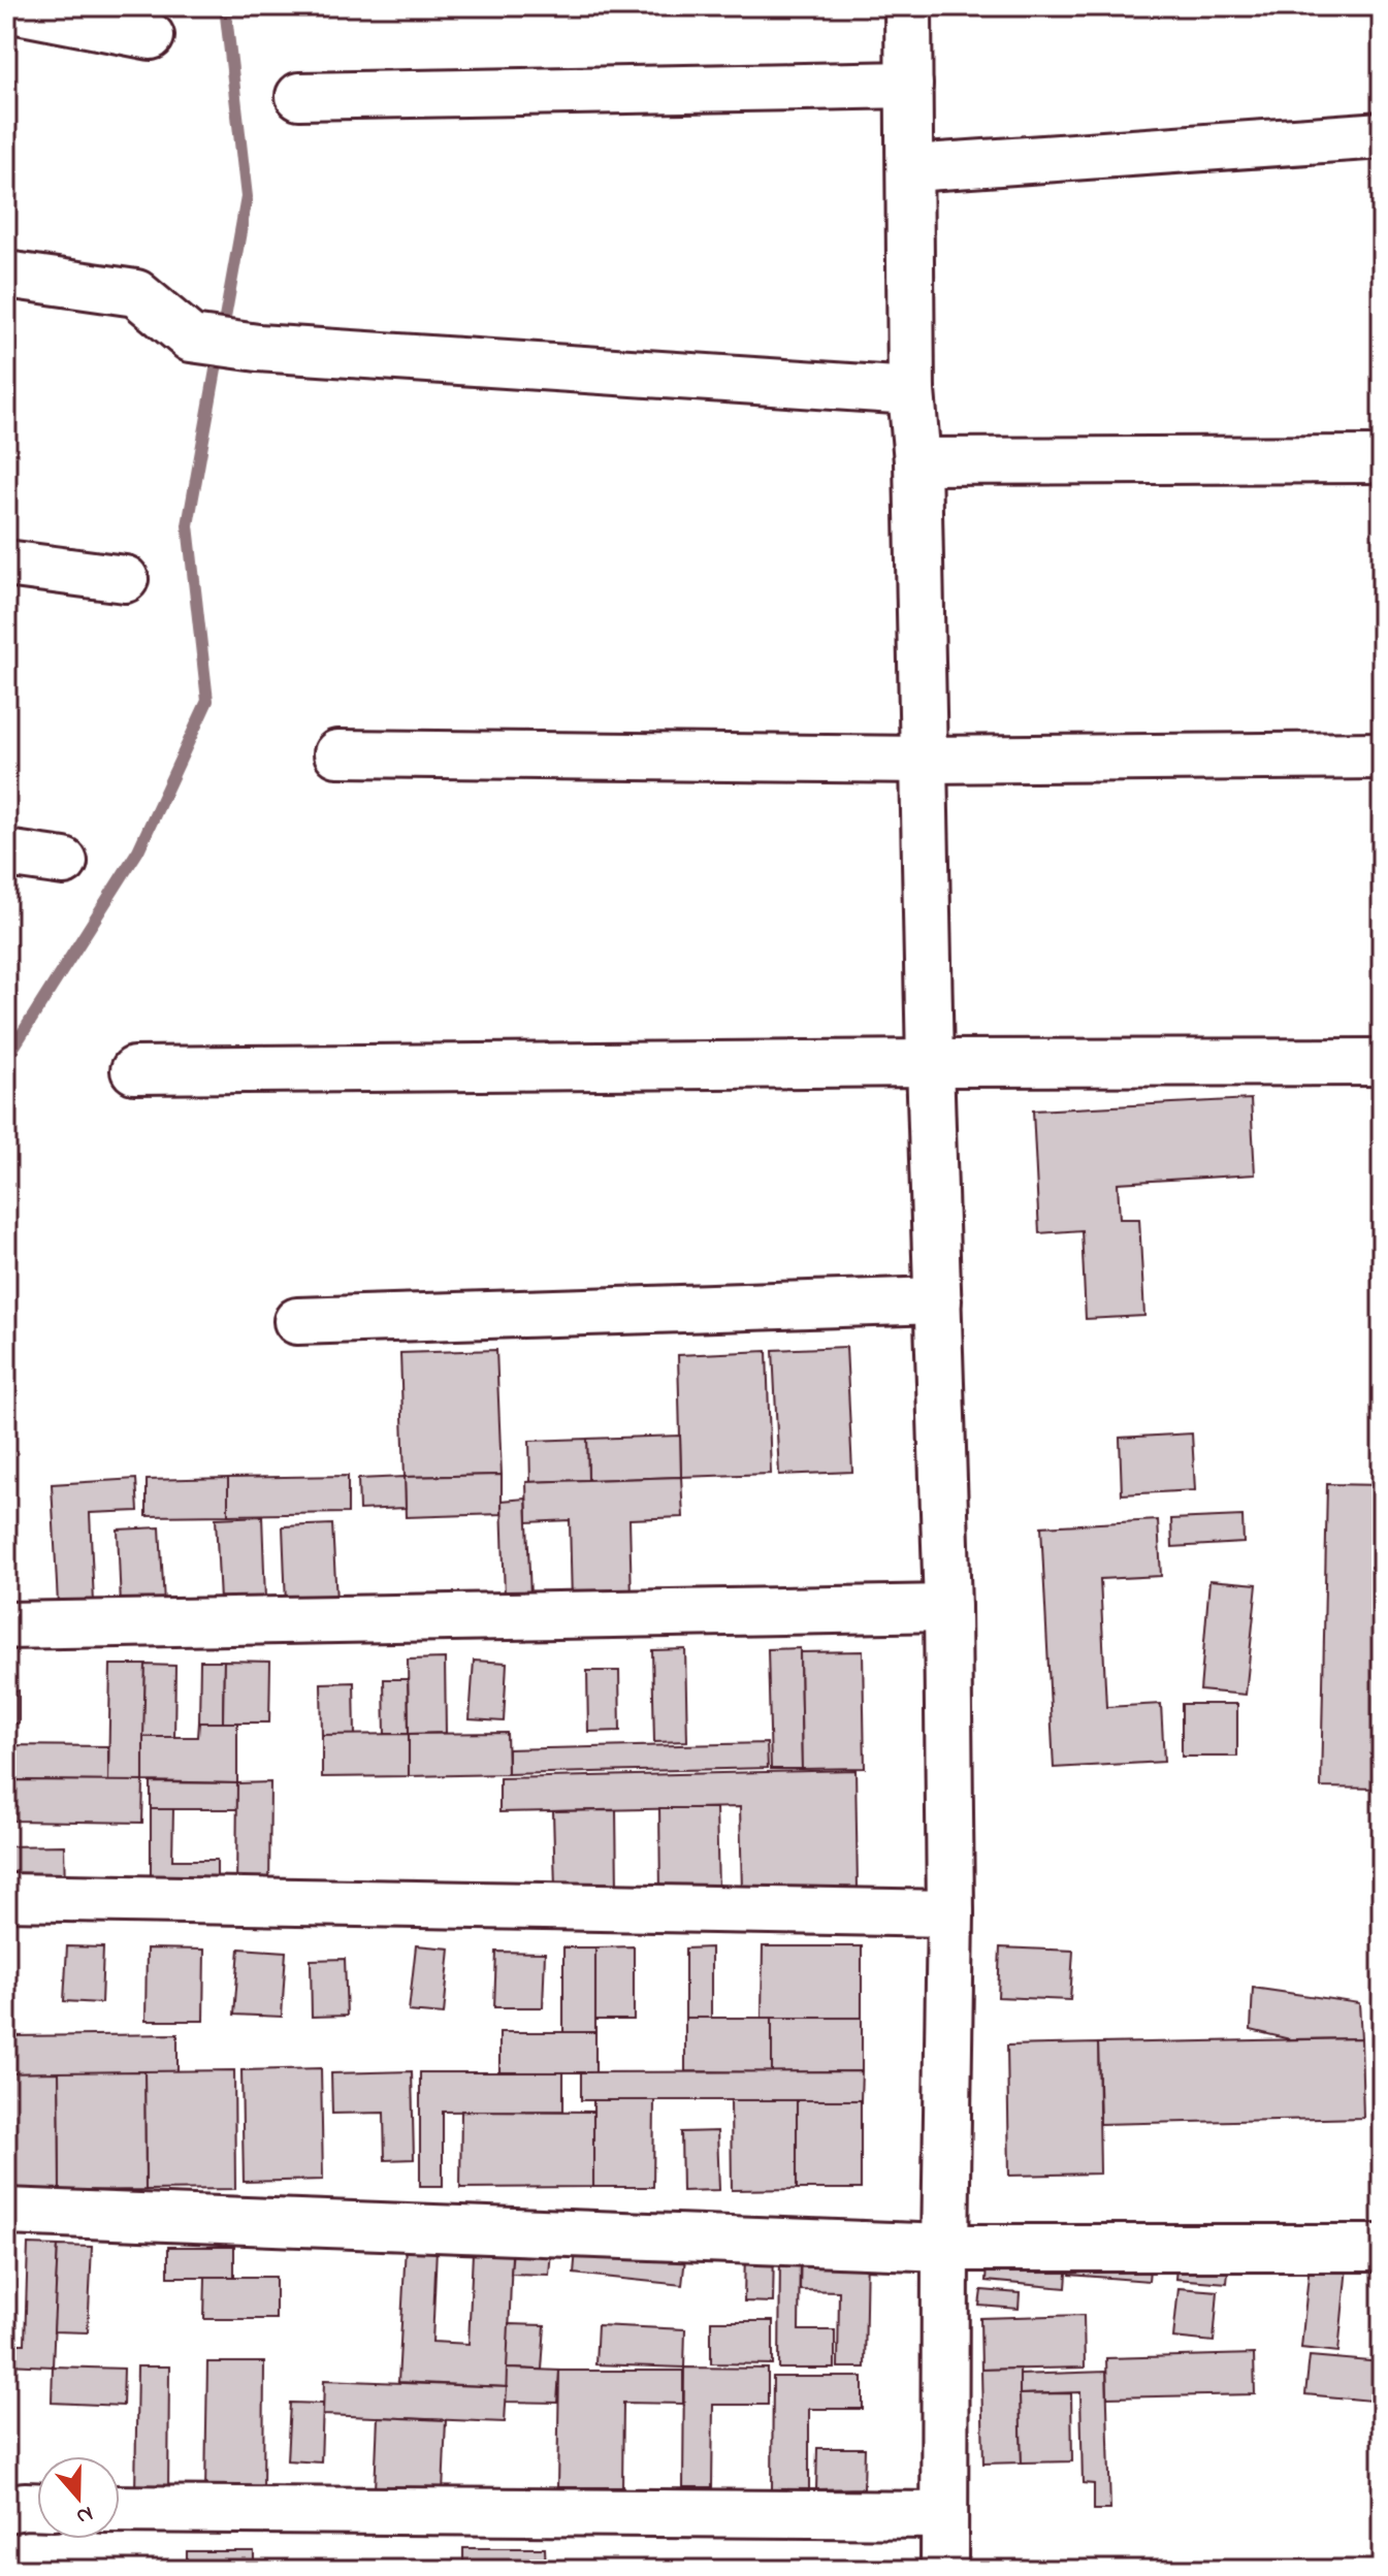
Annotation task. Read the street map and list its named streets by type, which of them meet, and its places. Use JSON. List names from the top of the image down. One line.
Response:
{"north":"bottom"}
